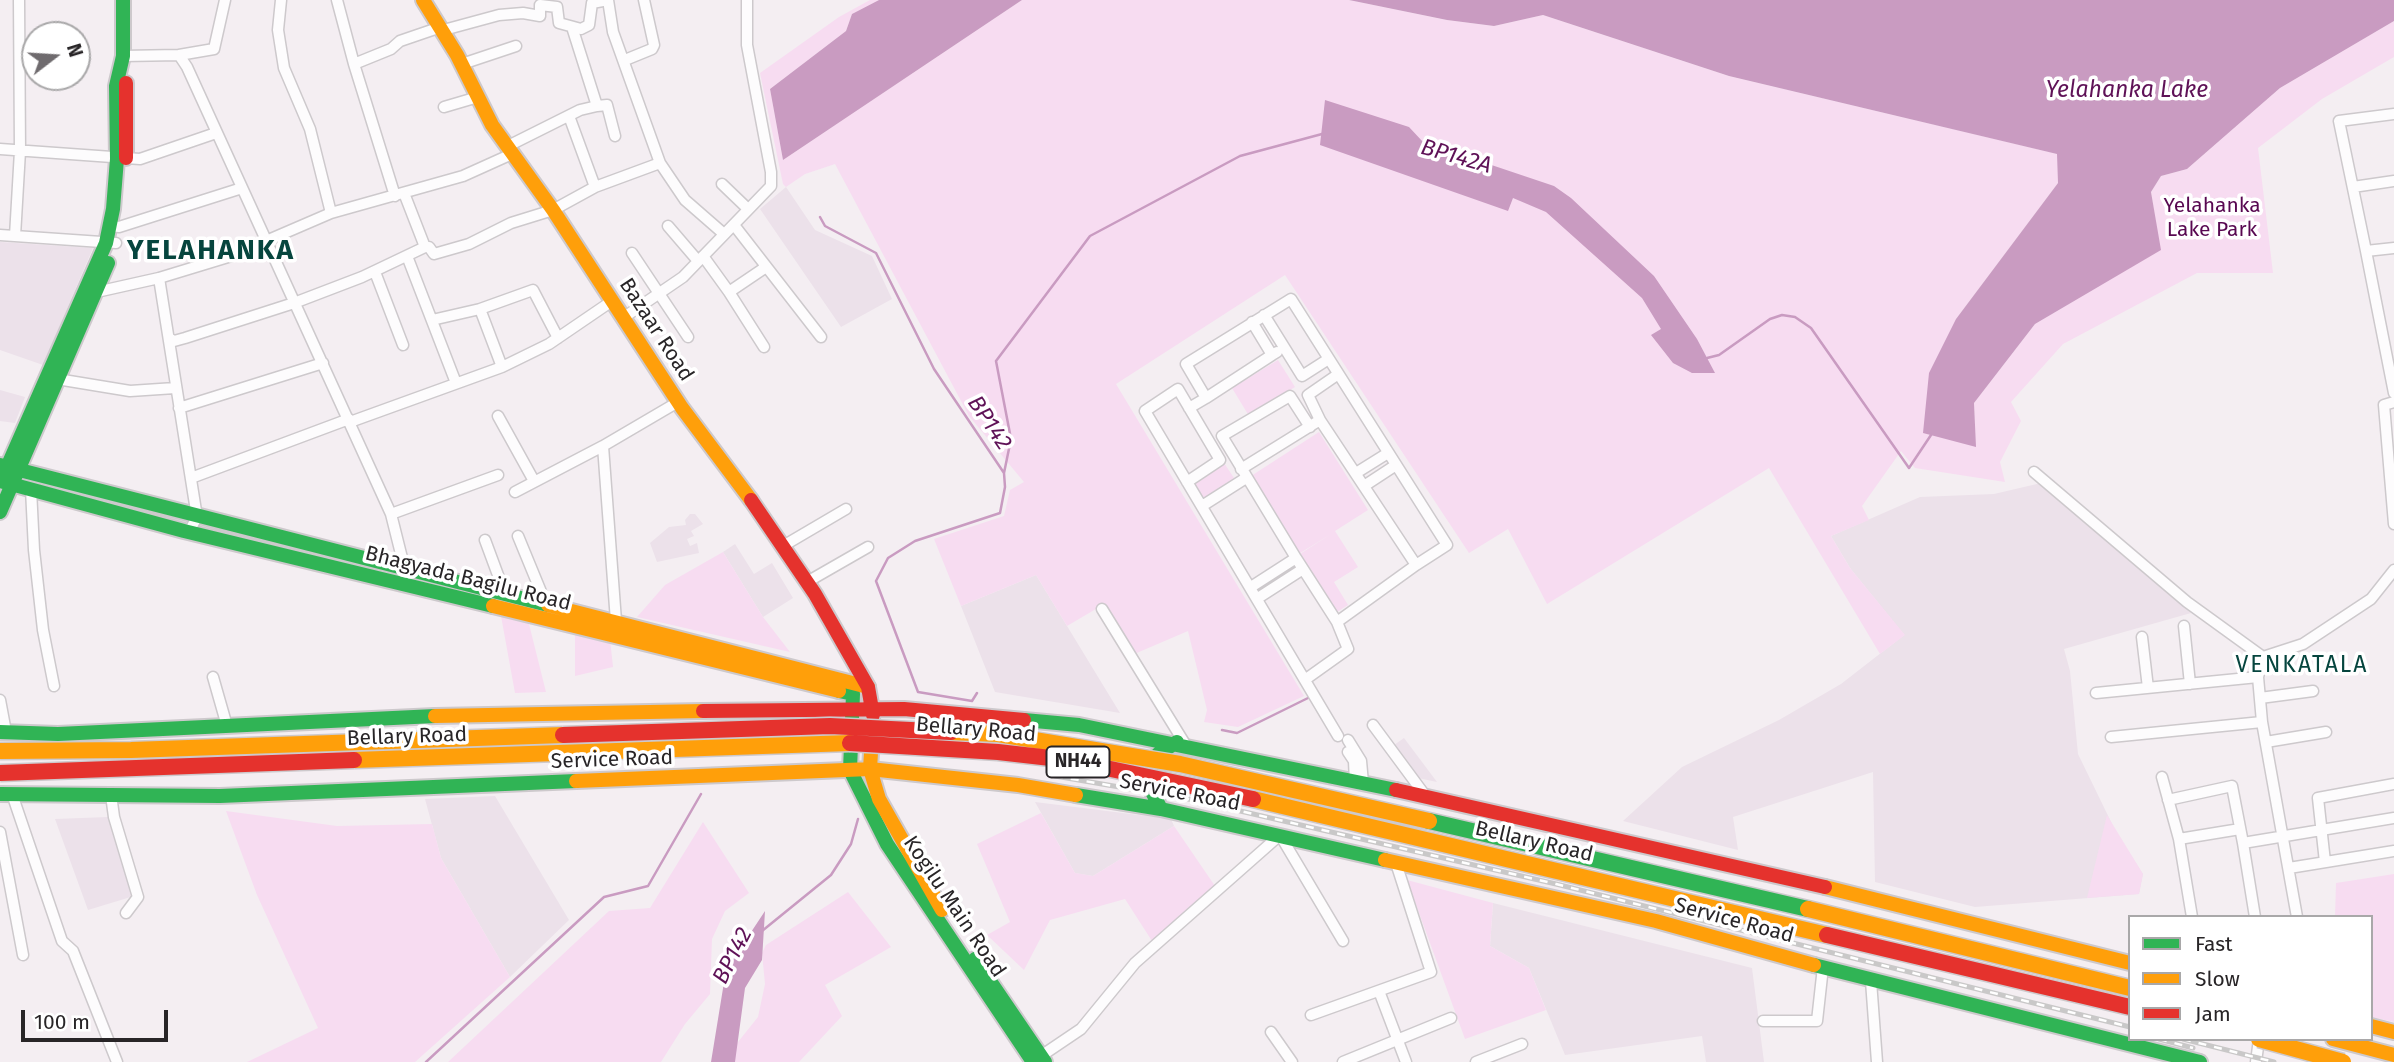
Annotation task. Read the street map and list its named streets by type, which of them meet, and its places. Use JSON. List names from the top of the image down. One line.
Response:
{"streets":{"main road":["Bazaar Road","Bhagyada Bagilu Road","Bellary Road","Service Road","NH44","Kogilu Main Road"]},"crossings":[["Bazaar Road","Bhagyada Bagilu Road"],["Service Road","Kogilu Main Road"]],"districts":["YELAHANKA","VENKATALA"],"water":["Yelahanka Lake","BP142A","BP142"],"parks":["Yelahanka Lake Park"],"legend":["Fast","Slow","Jam"],"scale_bar":"100 m","north":"right"}
